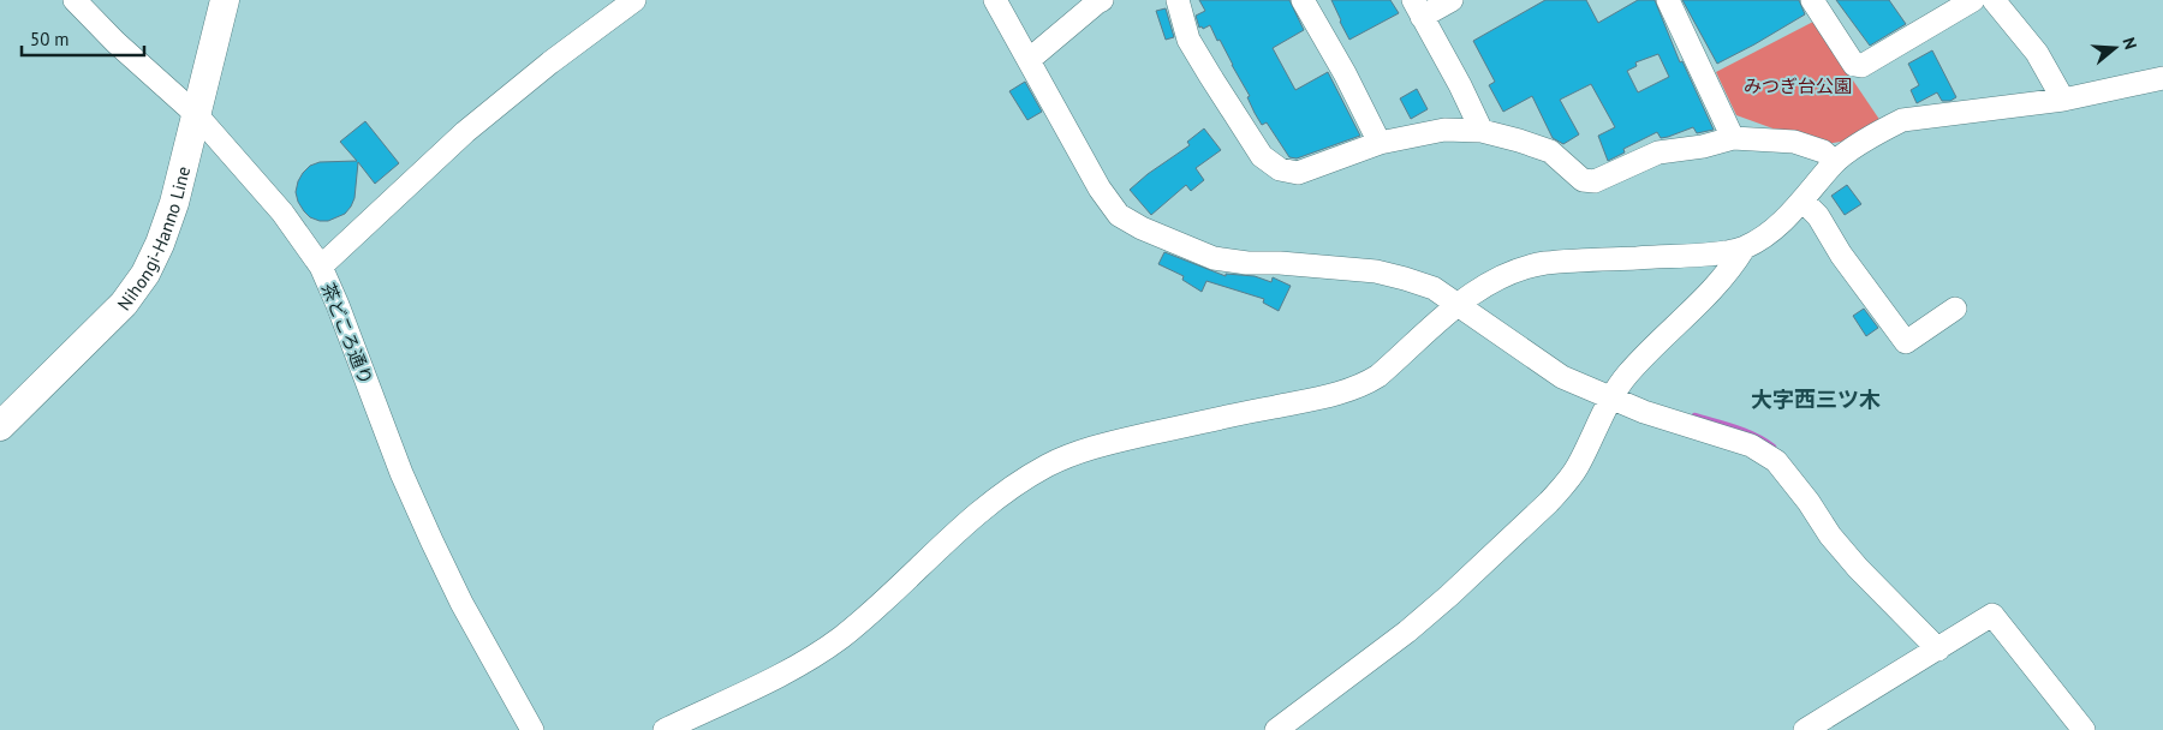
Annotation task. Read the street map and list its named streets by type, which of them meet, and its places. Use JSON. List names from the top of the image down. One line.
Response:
{"streets":{"main road":["Nihongi-Hanno Line"],"street":["茶どころ通り"]},"crossings":[["Nihongi-Hanno Line","茶どころ通り"]],"districts":["大字西三ツ木"],"parks":["みつぎ台公園"],"scale_bar":"50 m","north":"right"}
